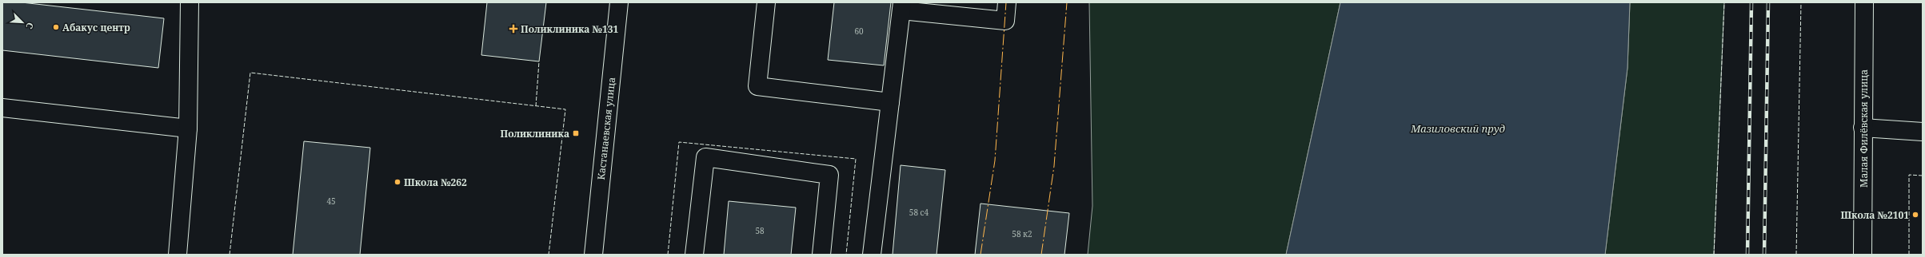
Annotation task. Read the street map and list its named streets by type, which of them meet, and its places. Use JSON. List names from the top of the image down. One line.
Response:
{"streets":{"street":["Кастанаевская улица","Малая Филёвская улица"]},"water":["Мазиловский пруд"],"places":{"other":["Абакус центр","Школа №262","Школа №2101"],"health":["Поликлиника №131"],"transit":["Поликлиника"]},"house_numbers":["60","45","58 с4","58","58 к2"],"north":"bottom right"}
